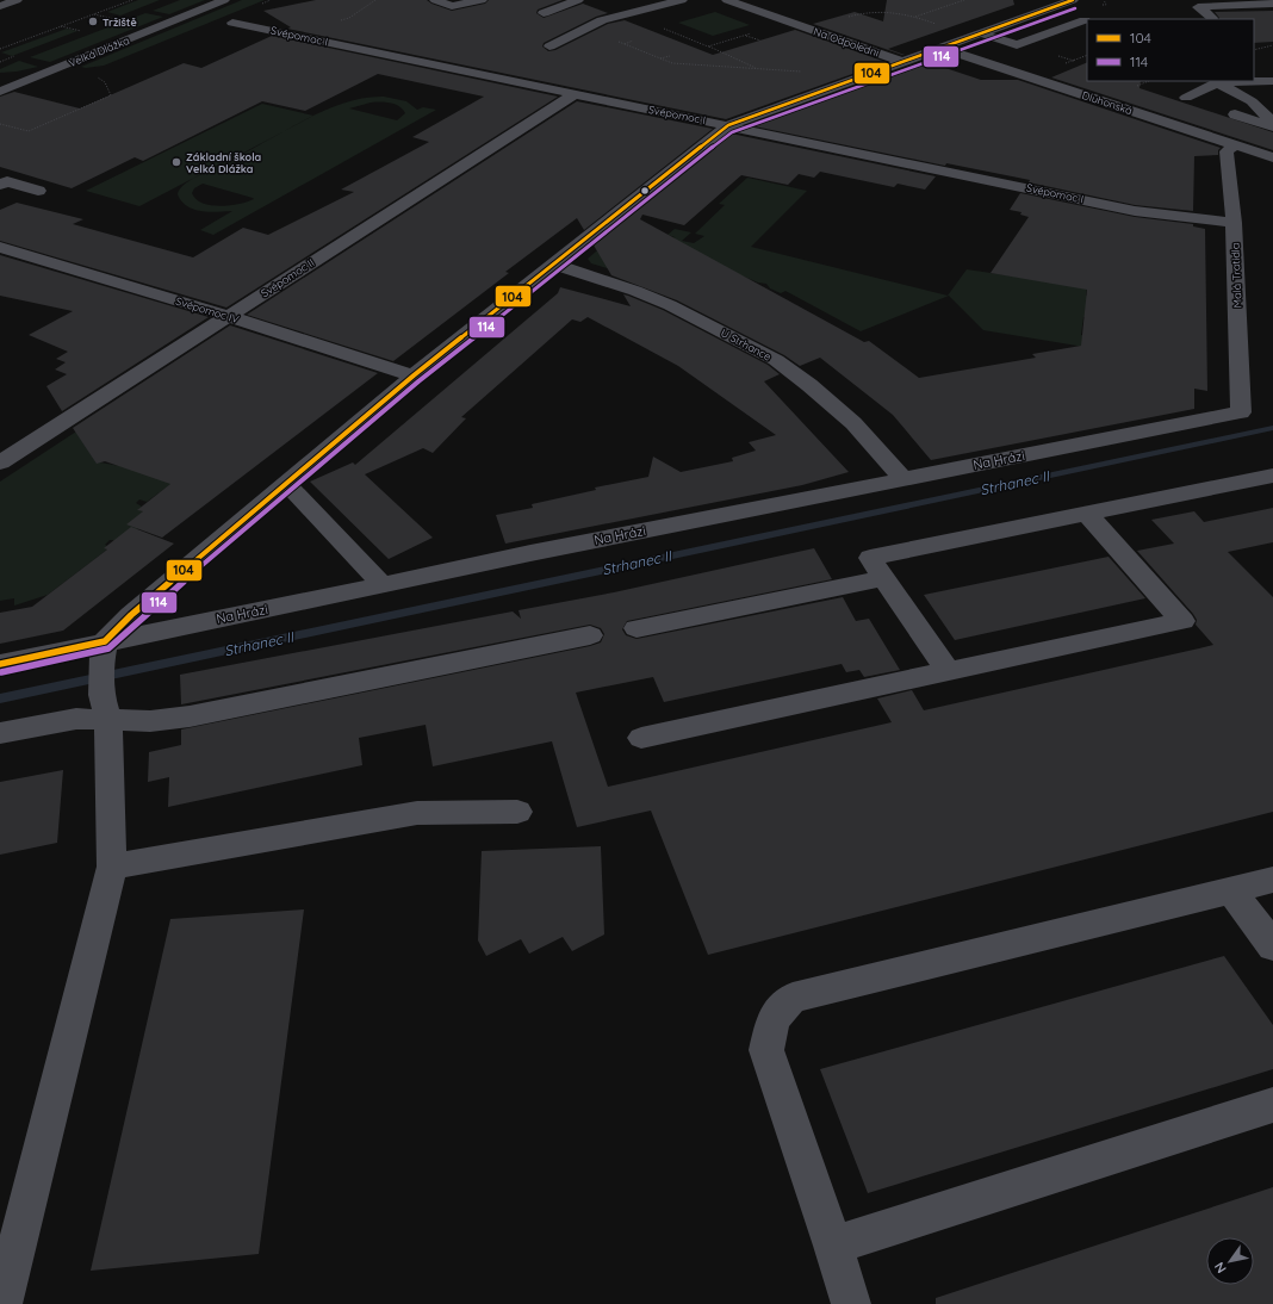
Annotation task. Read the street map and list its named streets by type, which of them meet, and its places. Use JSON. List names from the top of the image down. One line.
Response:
{"streets":{"street":["Svépomoc I","Na Odpoledni","Velká Dlážka","Dluhonská","Malá Tratidla","Svépomoc II","Svépomoc IV","U Strhance","Na Hrázi"]},"crossings":[["Svépomoc I","Malá Tratidla"],["Svépomoc I","Svépomoc II"],["Dluhonská","Malá Tratidla"],["Malá Tratidla","Na Hrázi"],["Svépomoc II","Svépomoc IV"],["U Strhance","Na Hrázi"]],"water":["Strhanec II"],"places":["Tržiště","Základní škola Velká Dlážka"],"lines":["transit line 104","transit line 114"],"legend":["104","114"],"north":"bottom left"}
